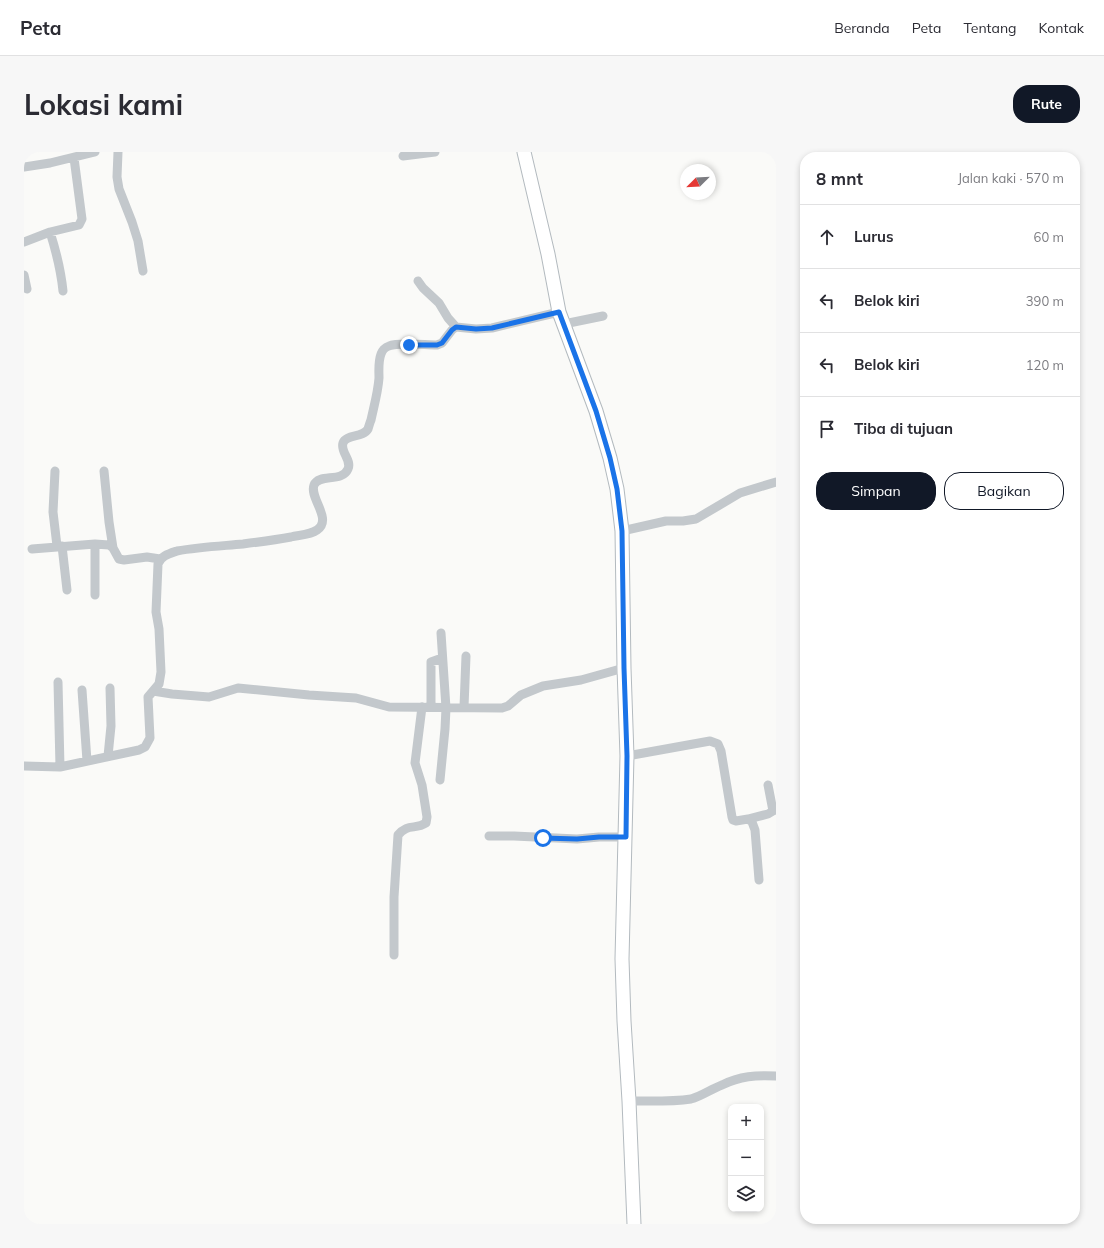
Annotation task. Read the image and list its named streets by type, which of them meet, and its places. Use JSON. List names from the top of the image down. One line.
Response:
{"north":"bottom left","page":{"header":"Peta","nav":["Beranda","Peta","Tentang","Kontak"],"buttons":["Rute",["Simpan","Bagikan"]],"title":"Lokasi kami","heading":["8 mnt","Jalan kaki · 570 m"],"list":[["Lurus","60 m"],["Belok kiri","390 m"],["Belok kiri","120 m"],"Tiba di tujuan"],"map_buttons":["+","−"]}}
